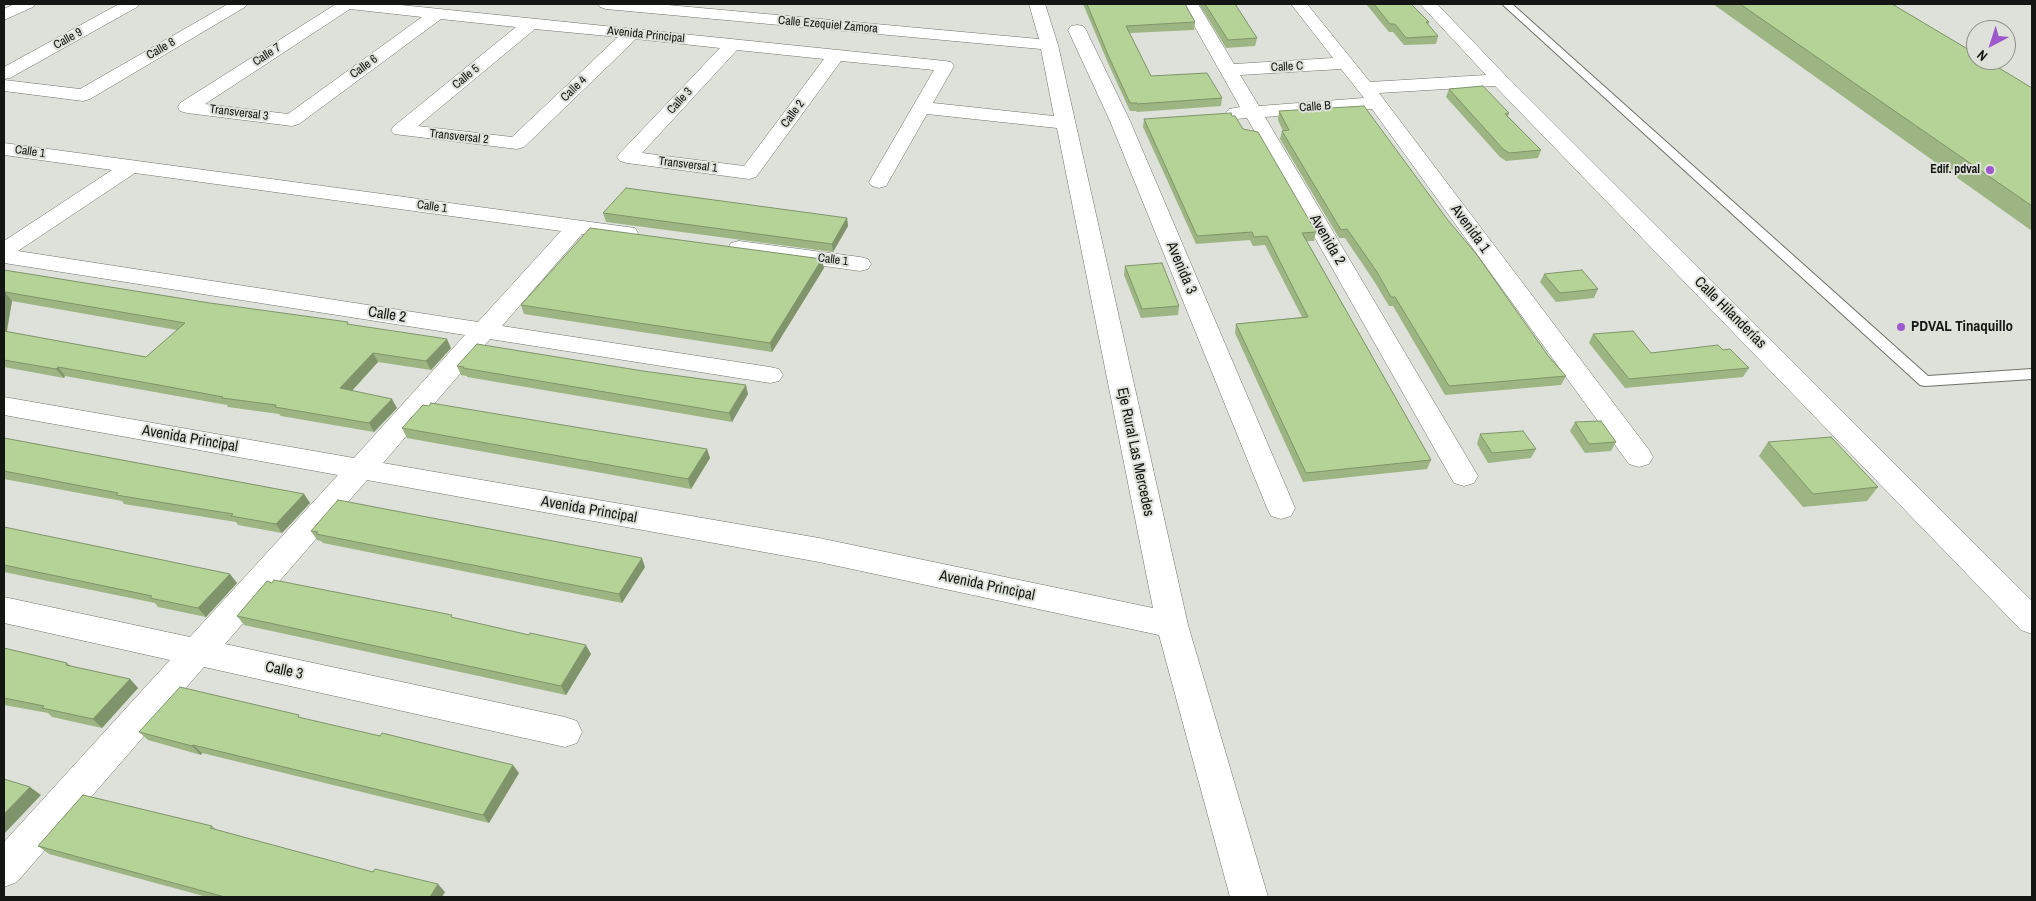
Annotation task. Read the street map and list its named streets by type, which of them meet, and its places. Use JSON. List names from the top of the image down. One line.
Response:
{"streets":{"street":["Calle Ezequiel Zamora","Avenida Principal","Calle 9","Calle 8","Calle 7","Calle 6","Calle C","Calle 5","Calle 4","Calle 3","Calle B","Transversal 3","Calle 2","Transversal 2","Calle 1","Transversal 1","Avenida 1","Avenida 2","Avenida 3","Calle Hilanderías","Eje Rural Las Mercedes"]},"crossings":[["Calle Ezequiel Zamora","Eje Rural Las Mercedes"],["Avenida Principal","Calle 7"],["Avenida Principal","Calle 6"],["Avenida Principal","Calle 5"],["Avenida Principal","Calle 4"],["Avenida Principal","Calle 3"],["Avenida Principal","Calle 2"],["Avenida Principal","Eje Rural Las Mercedes"],["Calle 7","Transversal 3"],["Calle 6","Transversal 3"],["Calle C","Avenida 1"],["Calle C","Avenida 2"],["Calle 5","Transversal 2"],["Calle 4","Transversal 2"],["Calle 3","Transversal 1"],["Calle B","Avenida 1"],["Calle B","Avenida 2"],["Calle B","Calle Hilanderías"],["Calle 2","Transversal 1"]],"places":["Edif. pdval","PDVAL Tinaquillo"],"north":"bottom left"}
